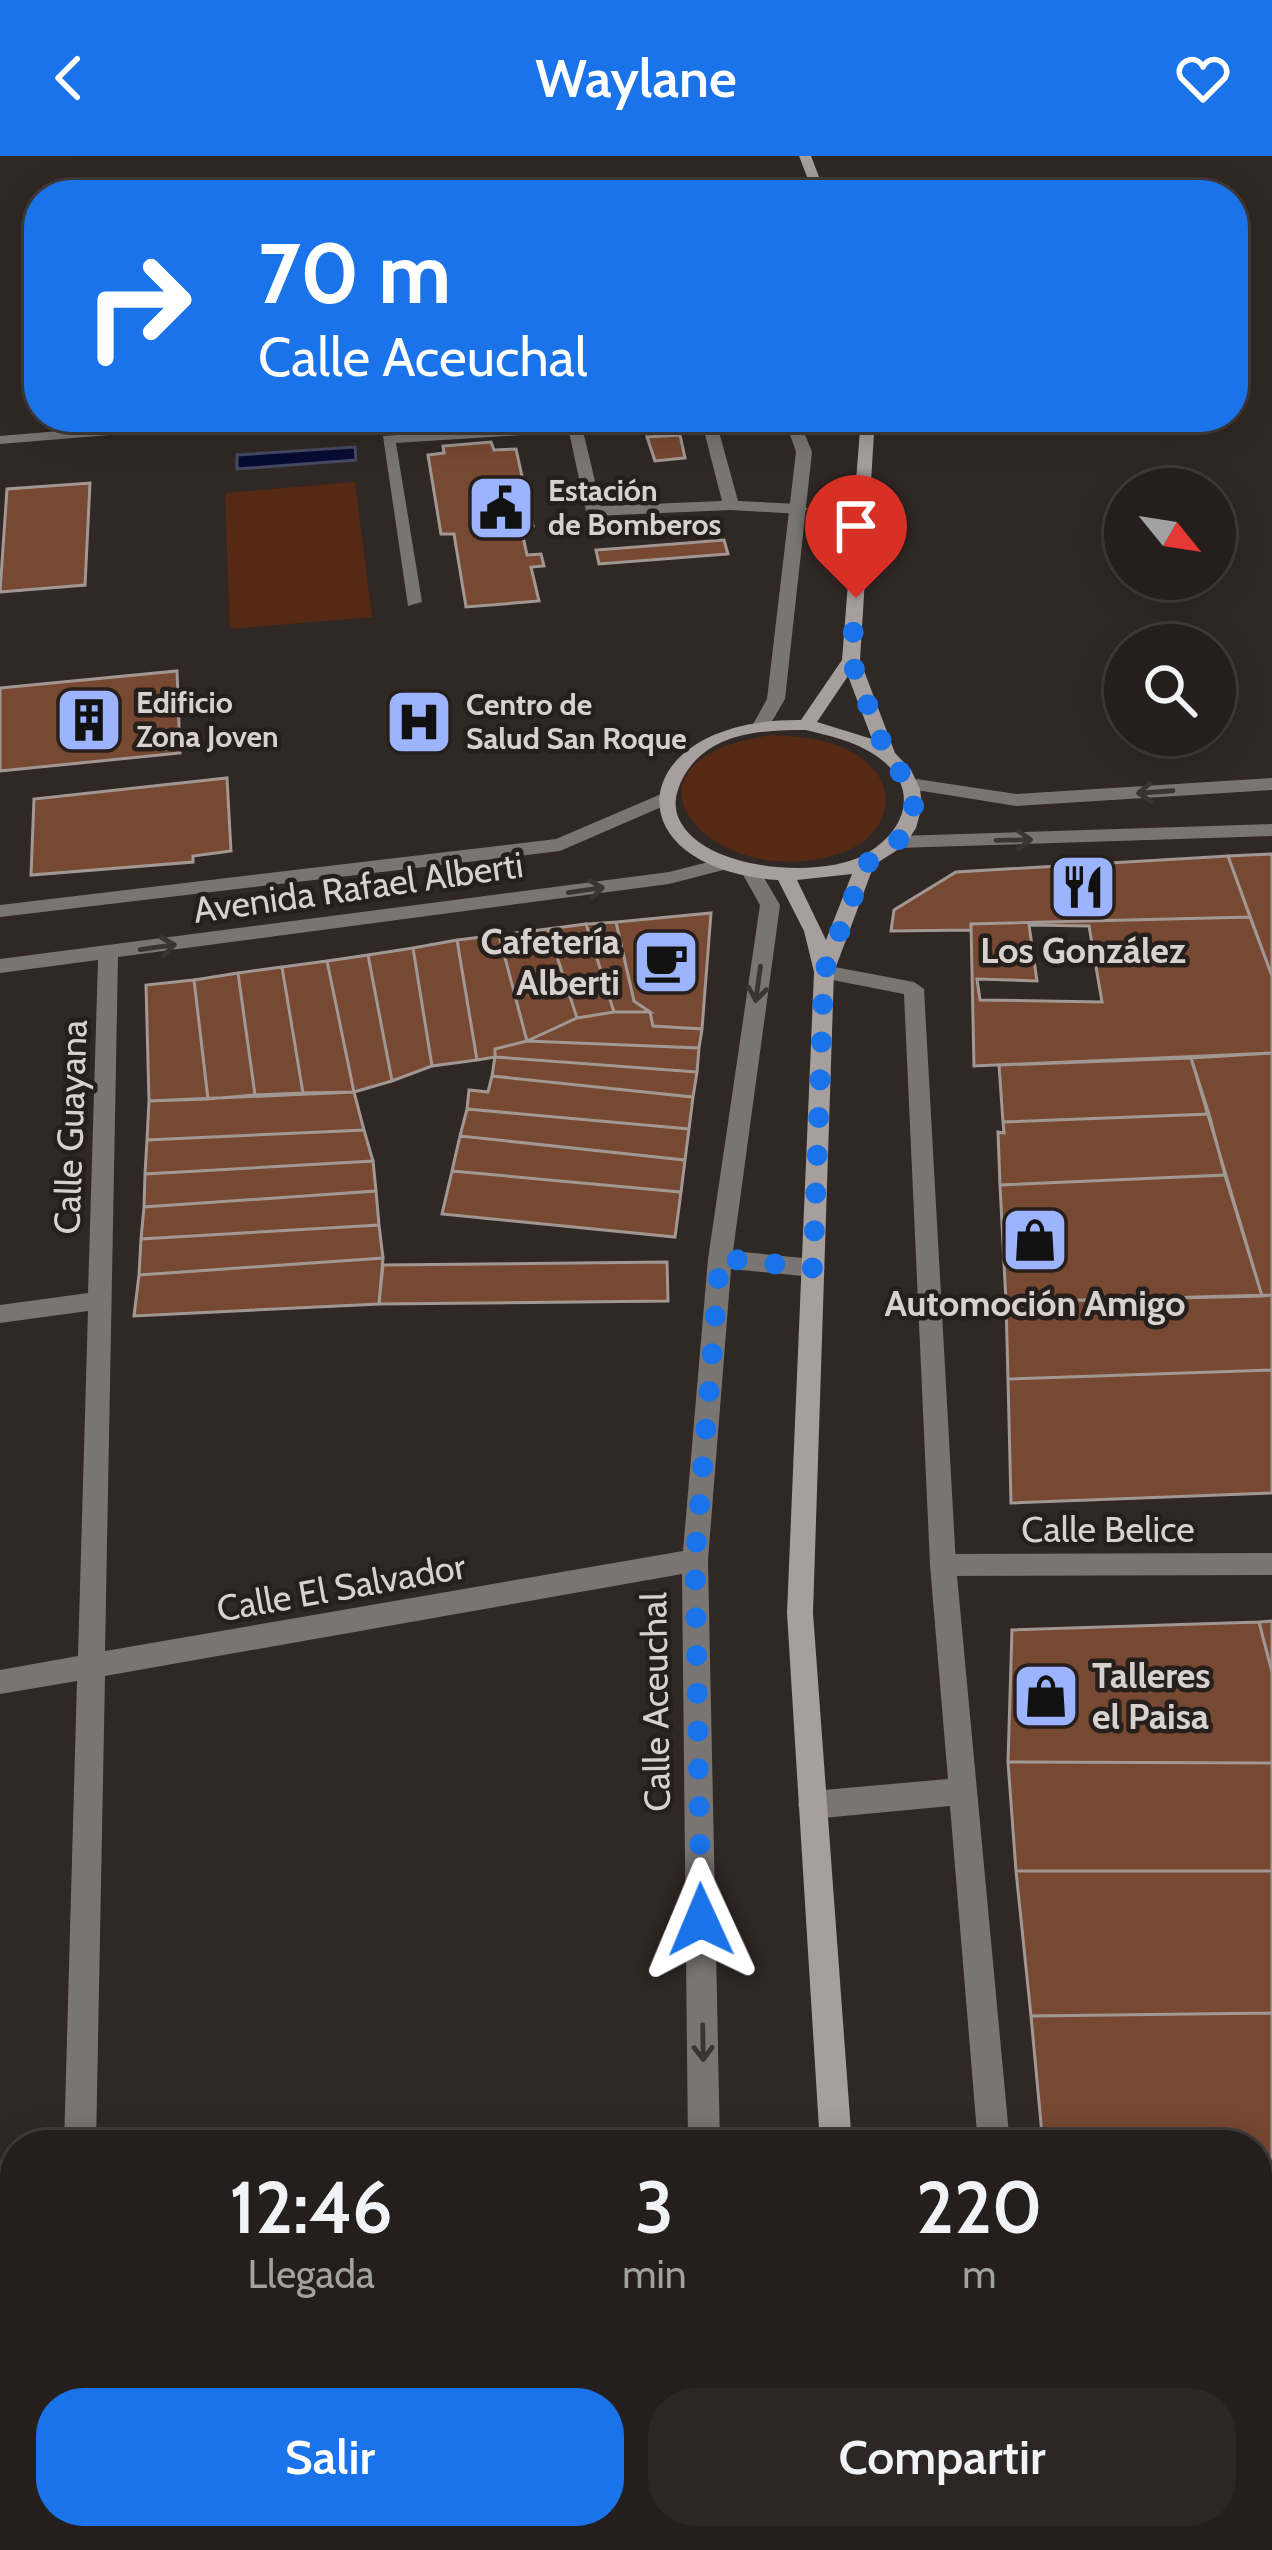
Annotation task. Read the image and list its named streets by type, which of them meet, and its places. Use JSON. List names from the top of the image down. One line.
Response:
{"streets":{"street":["Avenida Rafael Alberti","Calle Guayana","Calle Belice","Calle El Salvador","Calle Aceuchal"]},"crossings":[["Avenida Rafael Alberti","Calle Guayana"],["Avenida Rafael Alberti","Calle Aceuchal"],["Calle Guayana","Calle El Salvador"],["Calle El Salvador","Calle Aceuchal"]],"places":{"public building":["Estación de Bomberos"],"building":["Edificio Zona Joven"],"hospital":["Centro de Salud San Roque"],"restaurant":["Los González"],"cafe":["Cafetería Alberti"],"shop":["Automoción Amigo","Talleres el Paisa"]},"north":"bottom right","page":{"header":"Waylane","turn":["70 m","Calle Aceuchal"],"eta":["12:46","Llegada","3","min","220","m"],"buttons":["Salir","Compartir"]}}
